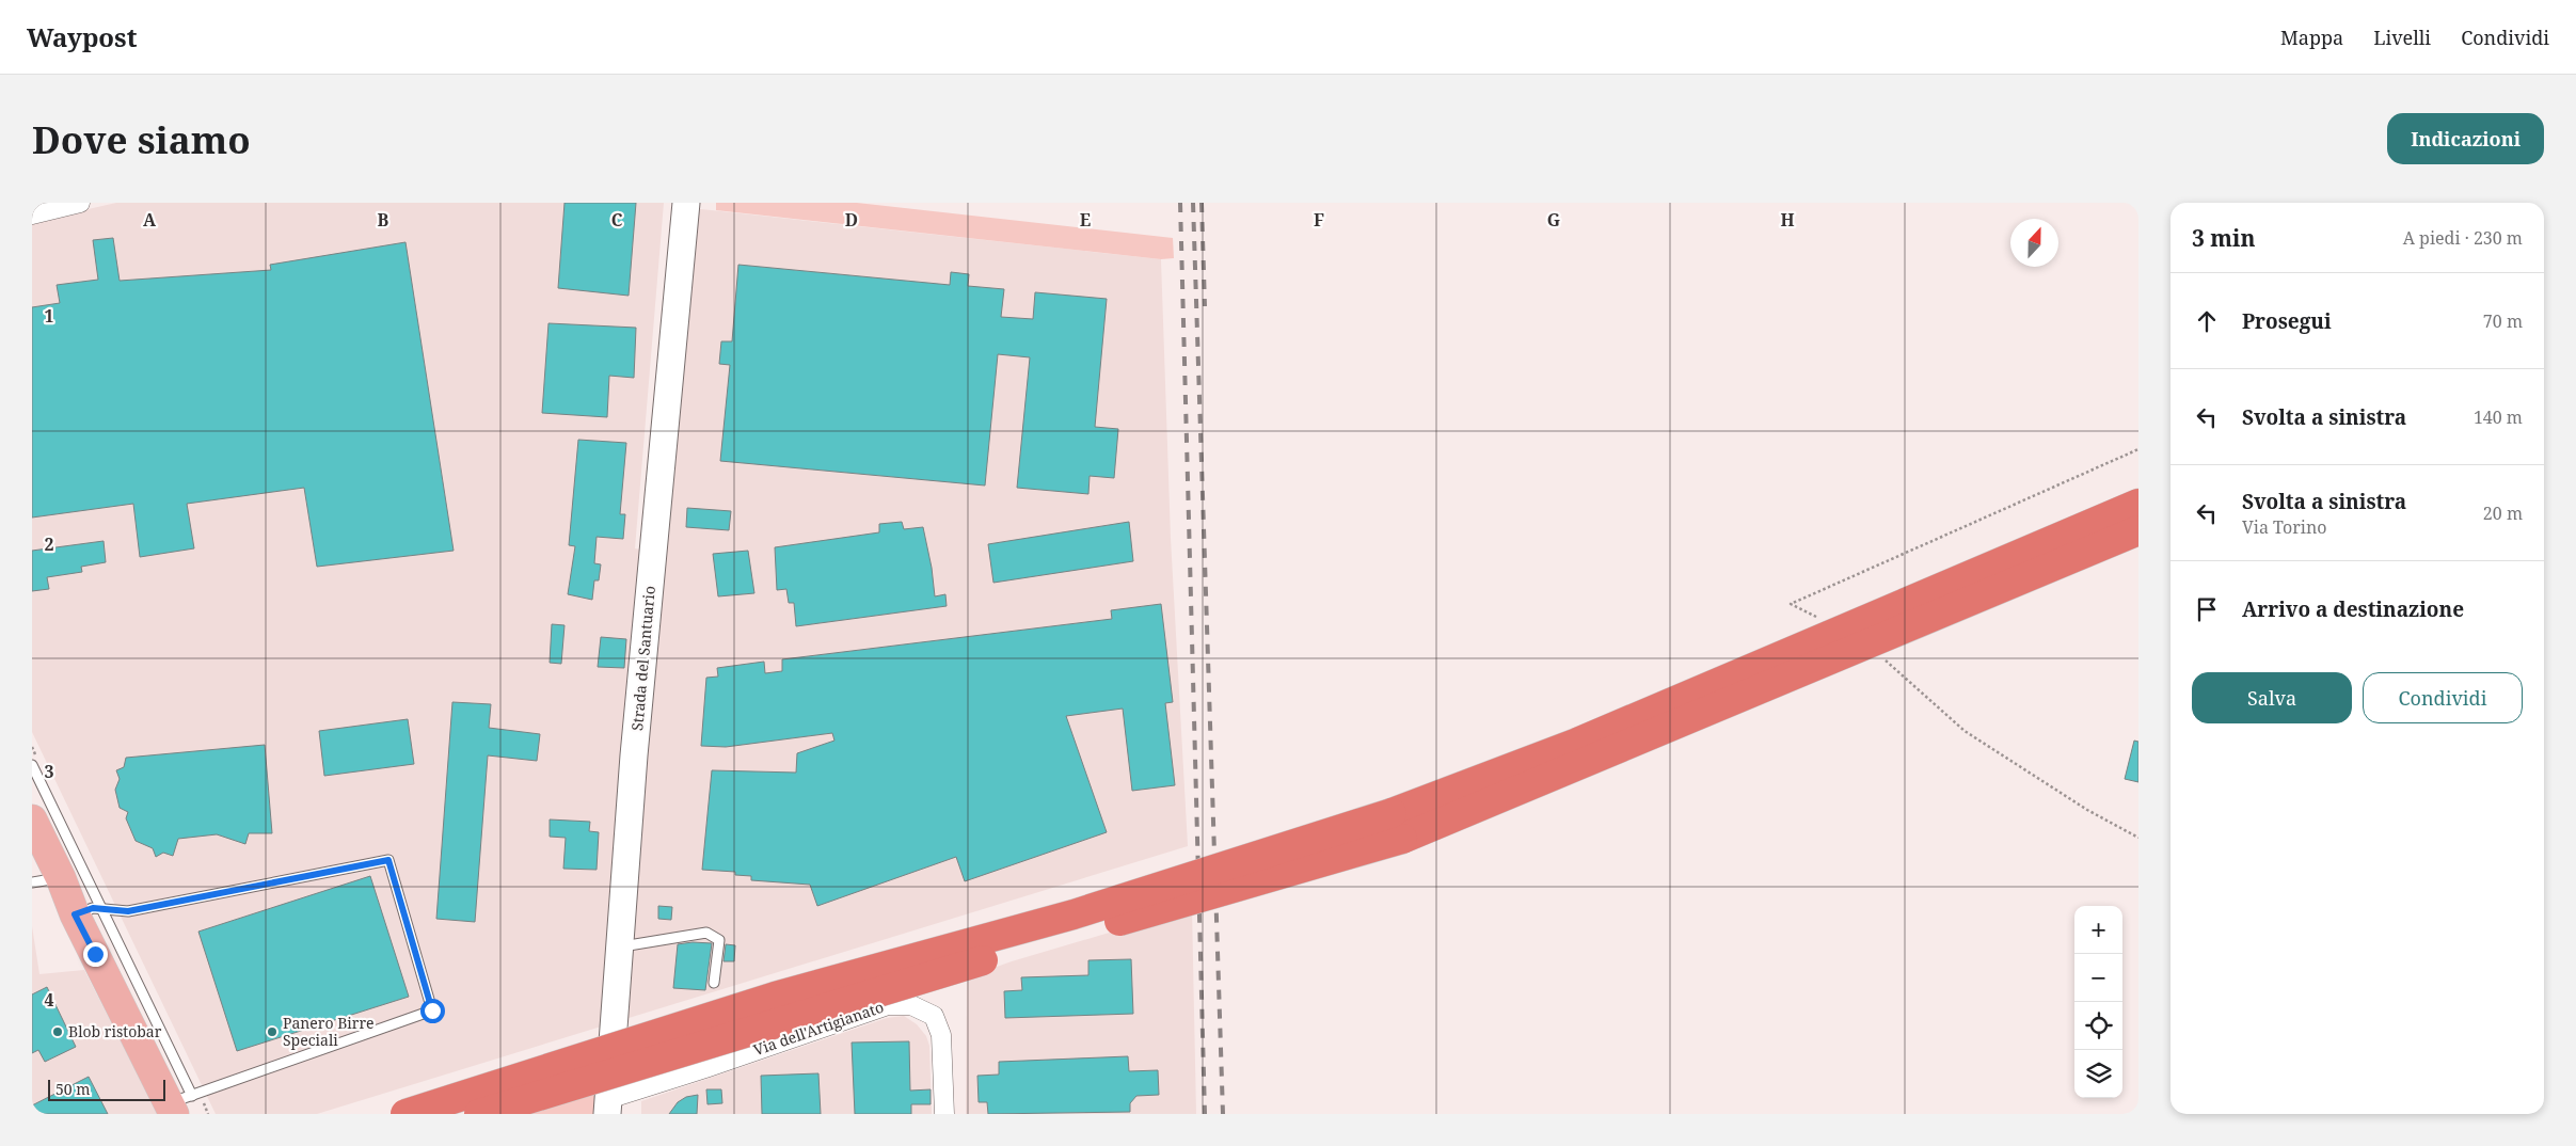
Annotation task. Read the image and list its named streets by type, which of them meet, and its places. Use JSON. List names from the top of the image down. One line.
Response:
{"streets":{"street":["Strada del Santuario","Via dell'Artigianato"]},"crossings":[["Strada del Santuario","Via dell'Artigianato"]],"places":["Blob ristobar","Panero Birre Speciali"],"scale_bar":"50 m","north":"top","page":{"header":"Waypost","nav":["Mappa","Livelli","Condividi"],"buttons":["Indicazioni",["Salva","Condividi"]],"title":"Dove siamo","heading":["3 min","A piedi · 230 m"],"list":[["Prosegui","70 m"],["Svolta a sinistra","140 m"],["Svolta a sinistra","Via Torino","20 m"],"Arrivo a destinazione"],"map_buttons":["+","−"],"scale":"50 m"},"grid":{"columns":["A","B","C","D","E","F","G","H"],"rows":["1","2","3","4"]}}
